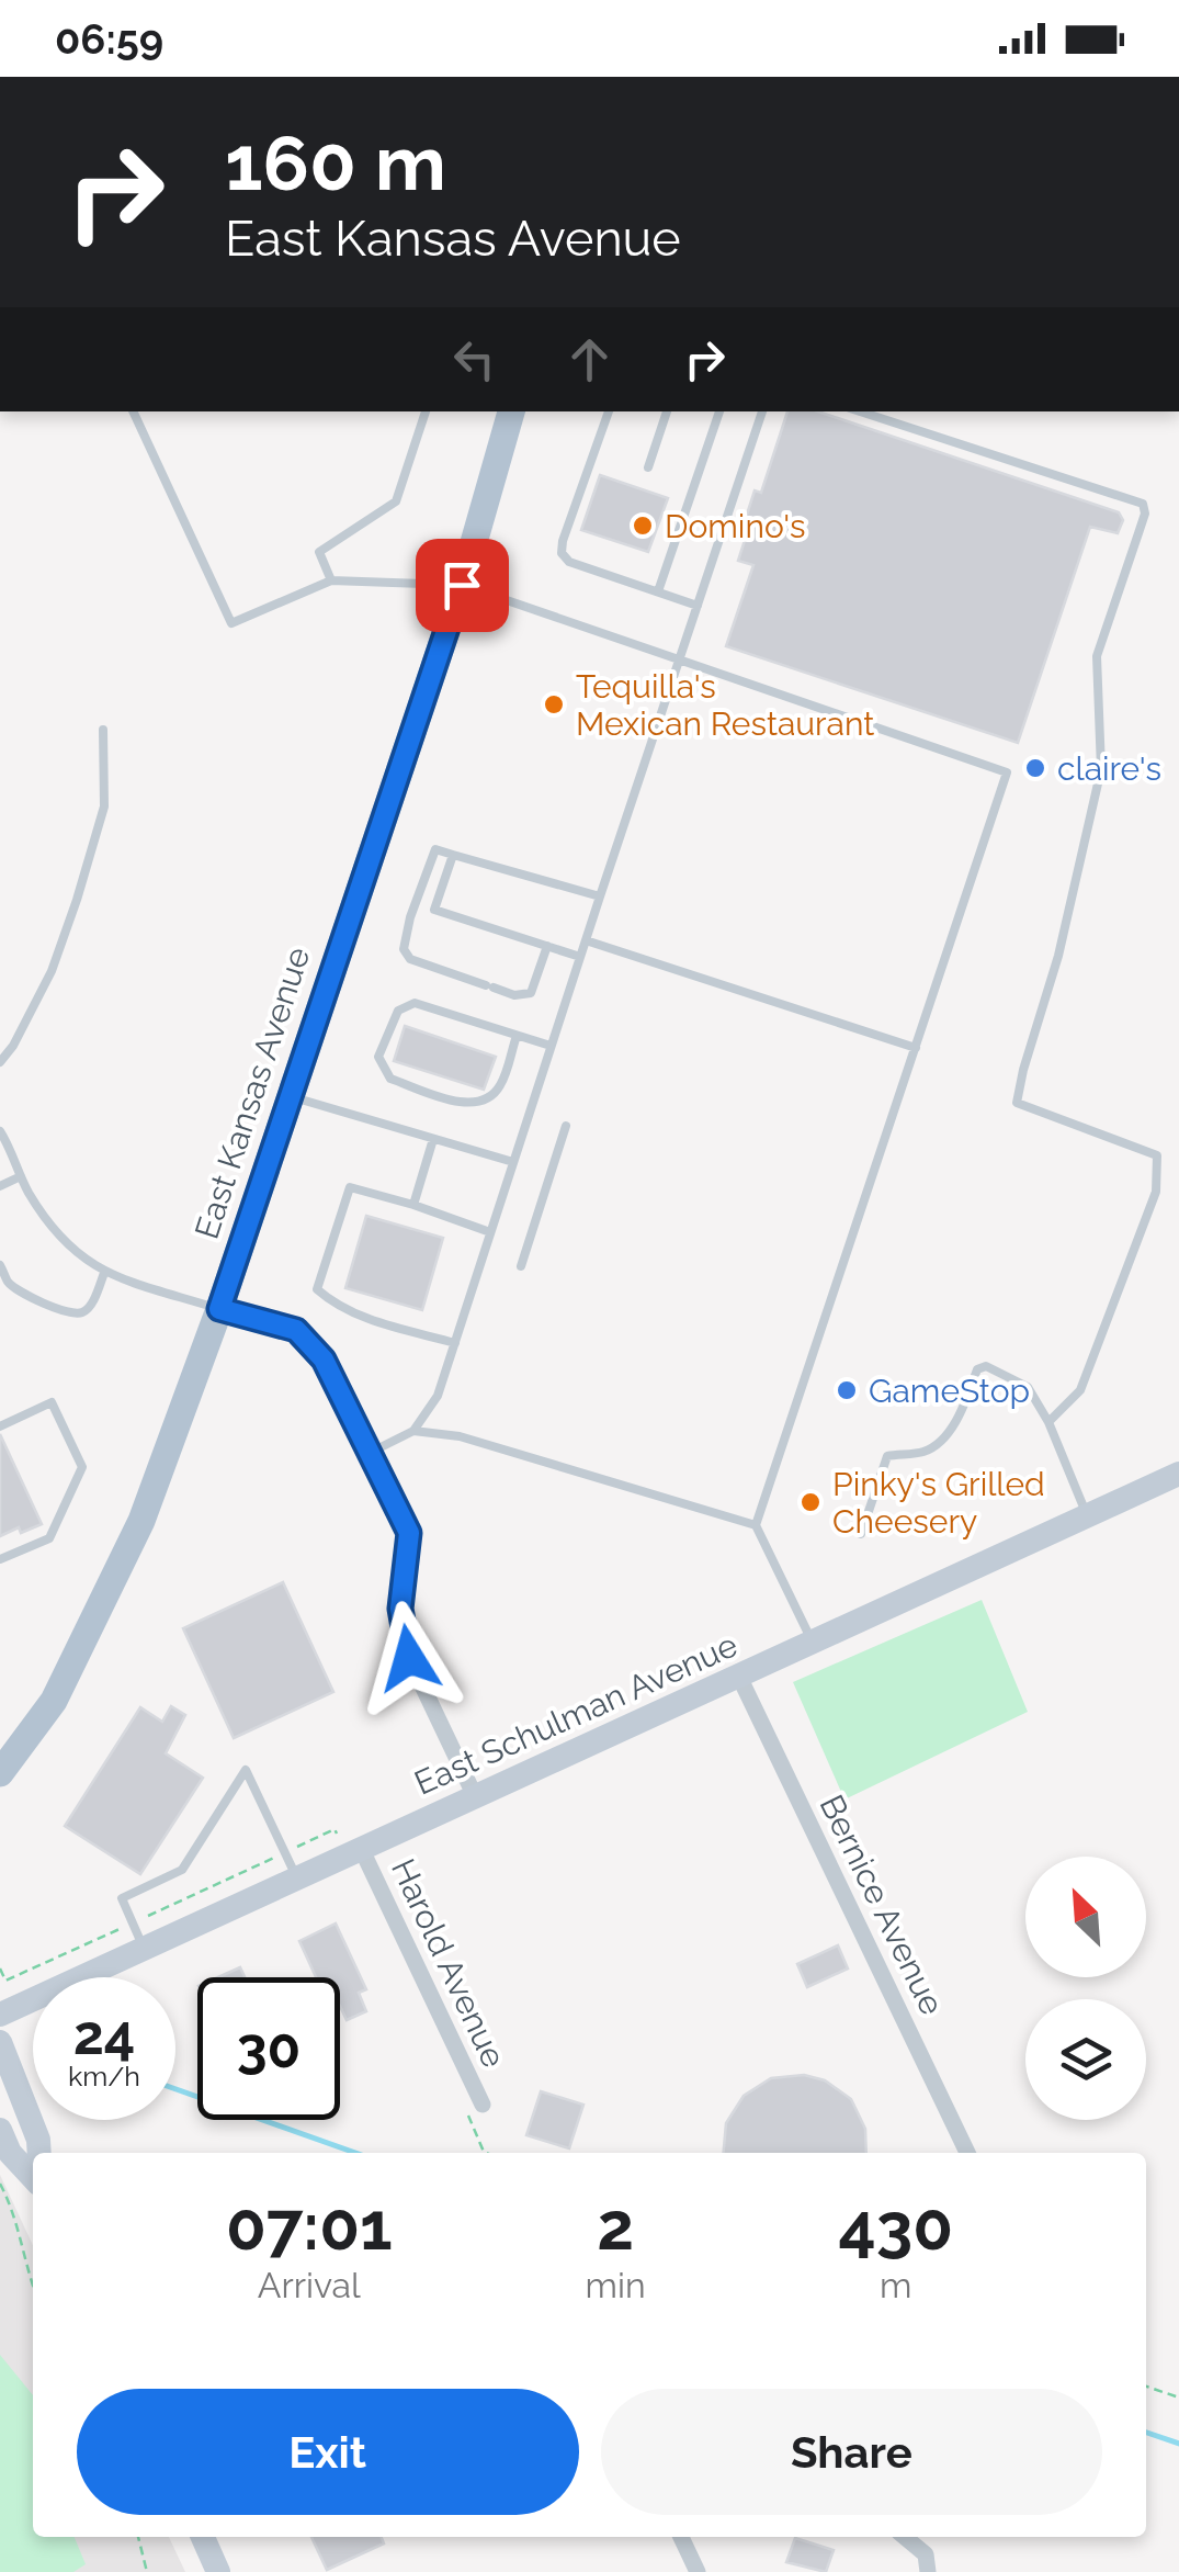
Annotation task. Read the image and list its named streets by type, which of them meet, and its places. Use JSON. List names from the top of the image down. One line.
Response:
{"streets":{"main road":["East Kansas Avenue"],"street":["East Schulman Avenue","Bernice Avenue","Harold Avenue"]},"crossings":[["East Schulman Avenue","Bernice Avenue"],["East Schulman Avenue","Harold Avenue"]],"places":["Domino's","Tequilla's Mexican Restaurant","claire's","GameStop","Pinky's Grilled Cheesery"],"north":"top left","page":{"status":"06:59","turn":["160 m","East Kansas Avenue"],"speed":"24 km/h","limit":"30","eta":["07:01","Arrival","2","min","430","m"],"buttons":["Exit","Share"]}}
